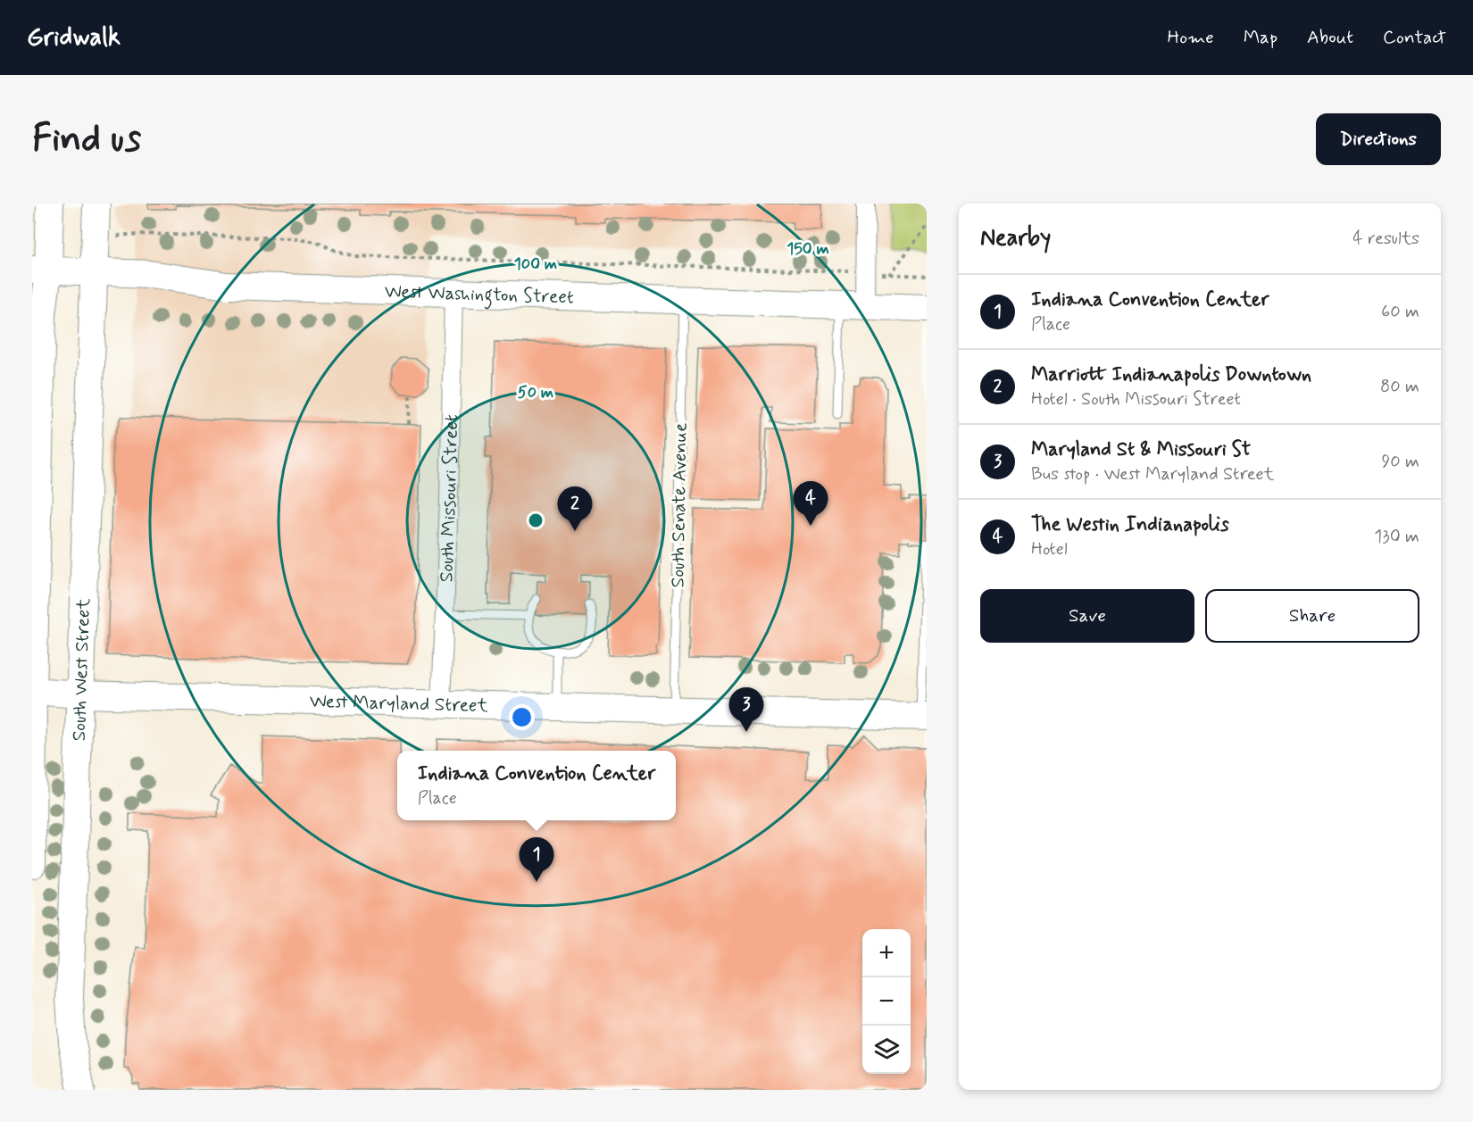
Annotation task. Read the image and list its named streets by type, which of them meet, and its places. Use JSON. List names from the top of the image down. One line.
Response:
{"streets":{"main road":["West Washington Street","South West Street","West Maryland Street"],"street":["South Missouri Street"],"lane":["South Senate Avenue"]},"crossings":[["West Washington Street","South Missouri Street"],["West Washington Street","South Senate Avenue"],["West Washington Street","South West Street"],["South Missouri Street","West Maryland Street"],["South Senate Avenue","West Maryland Street"],["South West Street","West Maryland Street"]],"page":{"header":"Gridwalk","nav":["Home","Map","About","Contact"],"buttons":["Directions",["Save","Share"]],"title":"Find us","heading":["Nearby","4 results"],"list":[{"mark":"1","name":"Indiana Convention Center","note":"Place","value":"60 m"},{"mark":"2","name":"Marriott Indianapolis Downtown","note":"Hotel · South Missouri Street","value":"80 m"},{"mark":"3","name":"Maryland St & Missouri St","note":"Bus stop · West Maryland Street","value":"90 m"},{"mark":"4","name":"The Westin Indianapolis","note":"Hotel","value":"130 m"}],"pins":["4","2","3","1"],"popup":["Indiana Convention Center","Place"],"map_buttons":["+","−"]},"rings":["150 m","100 m","50 m"]}
